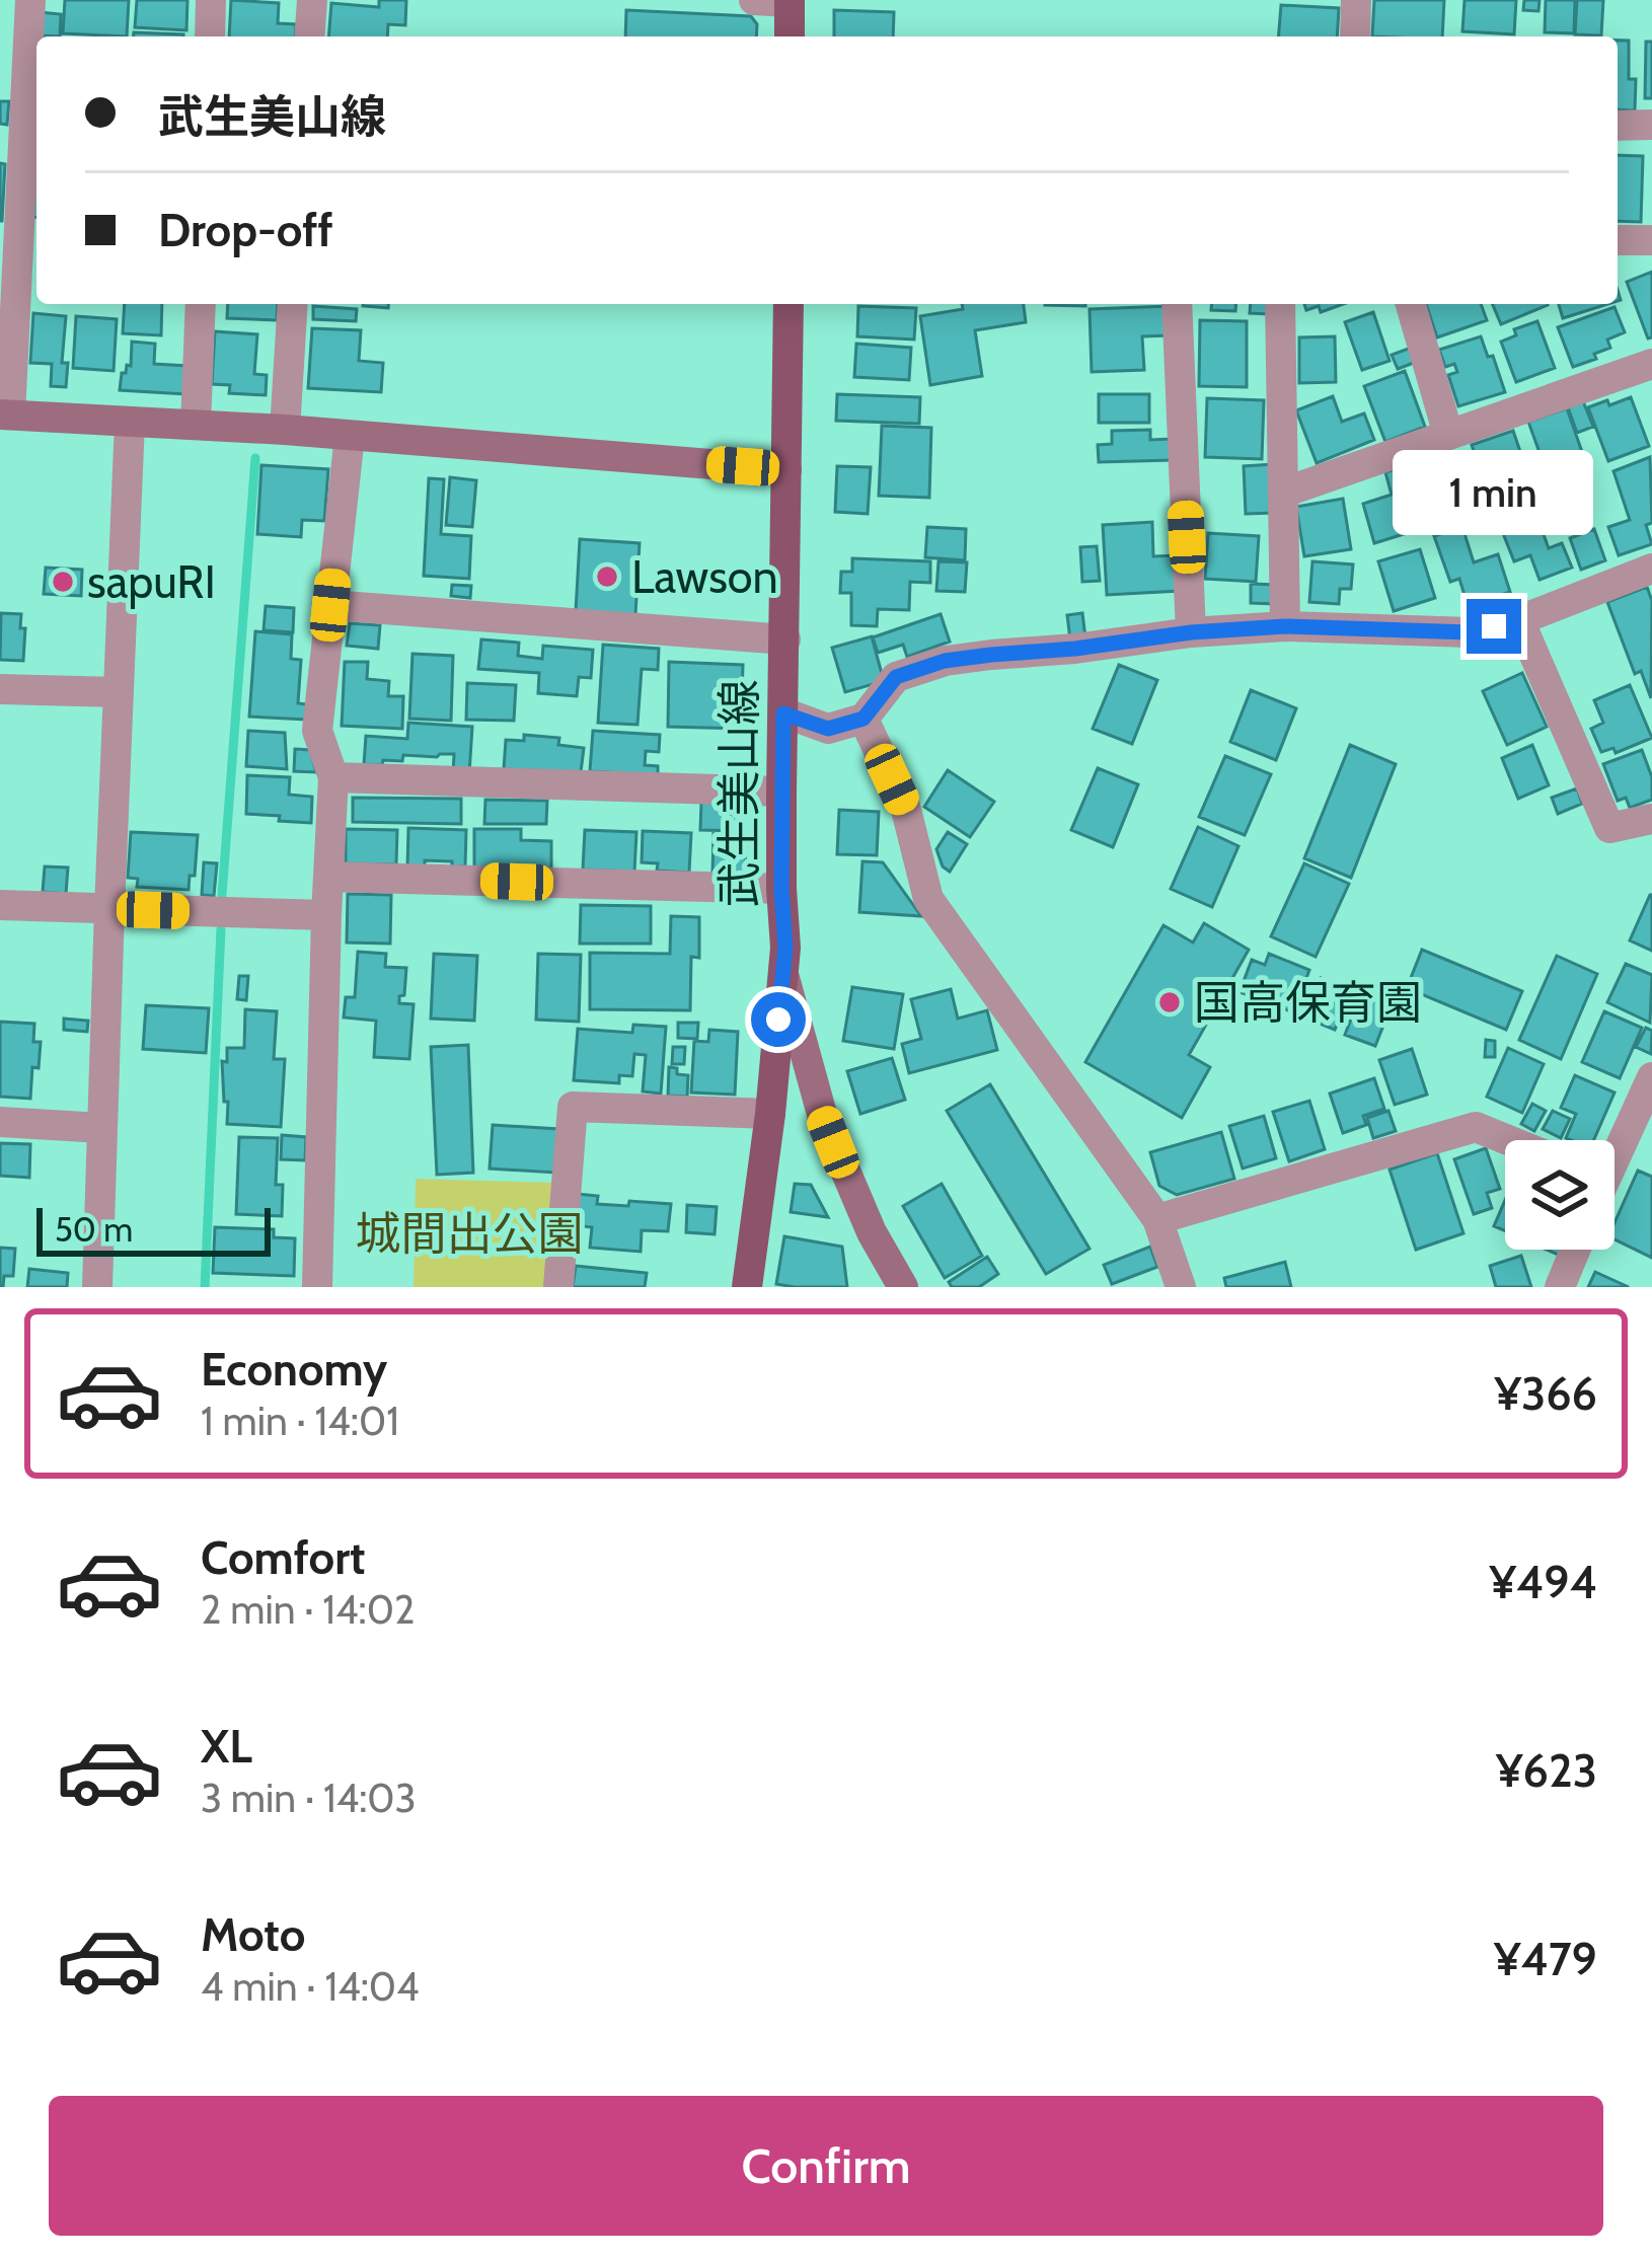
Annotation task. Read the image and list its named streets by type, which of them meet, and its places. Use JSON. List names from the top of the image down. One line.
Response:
{"streets":{"main road":["武生美山線"]},"parks":["城間出公園"],"places":["Lawson","sapuRI","国高保育園"],"scale_bar":"50 m","page":{"banner":["武生美山線","Drop-off"],"bubble":"1 min","scale":"50 m","list":[{"name":"Economy","note":"1 min · 14:01","value":"¥366"},{"name":"Comfort","note":"2 min · 14:02","value":"¥494"},{"name":"XL","note":"3 min · 14:03","value":"¥623"},{"name":"Moto","note":"4 min · 14:04","value":"¥479"}],"buttons":"Confirm"}}
